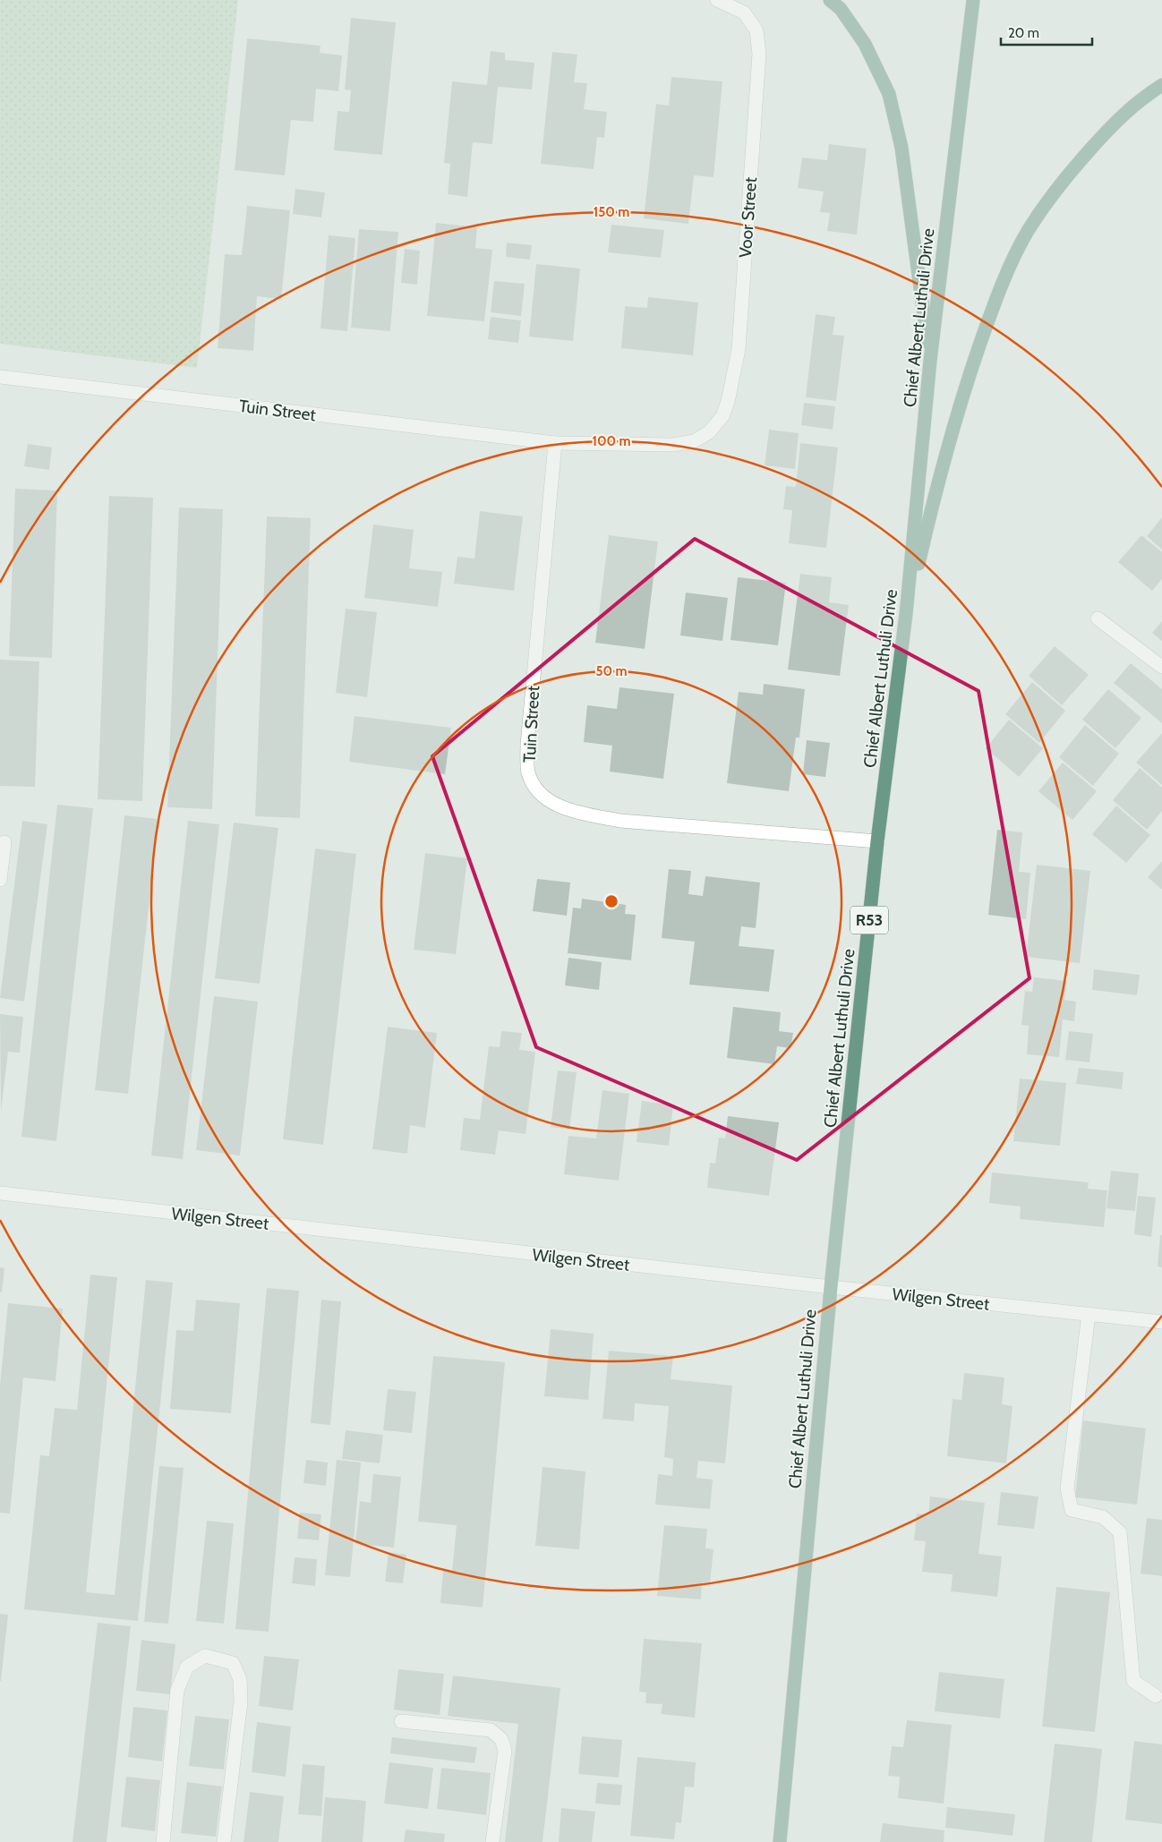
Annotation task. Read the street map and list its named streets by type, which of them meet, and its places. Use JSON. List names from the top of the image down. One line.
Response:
{"streets":{"main road":["Chief Albert Luthuli Drive","R53"],"street":["Voor Street","Tuin Street","Wilgen Street"]},"crossings":[["Voor Street","Tuin Street"],["Chief Albert Luthuli Drive","Tuin Street"],["Chief Albert Luthuli Drive","Wilgen Street"]],"scale_bar":"20 m","rings":["150 m","100 m","50 m"]}
